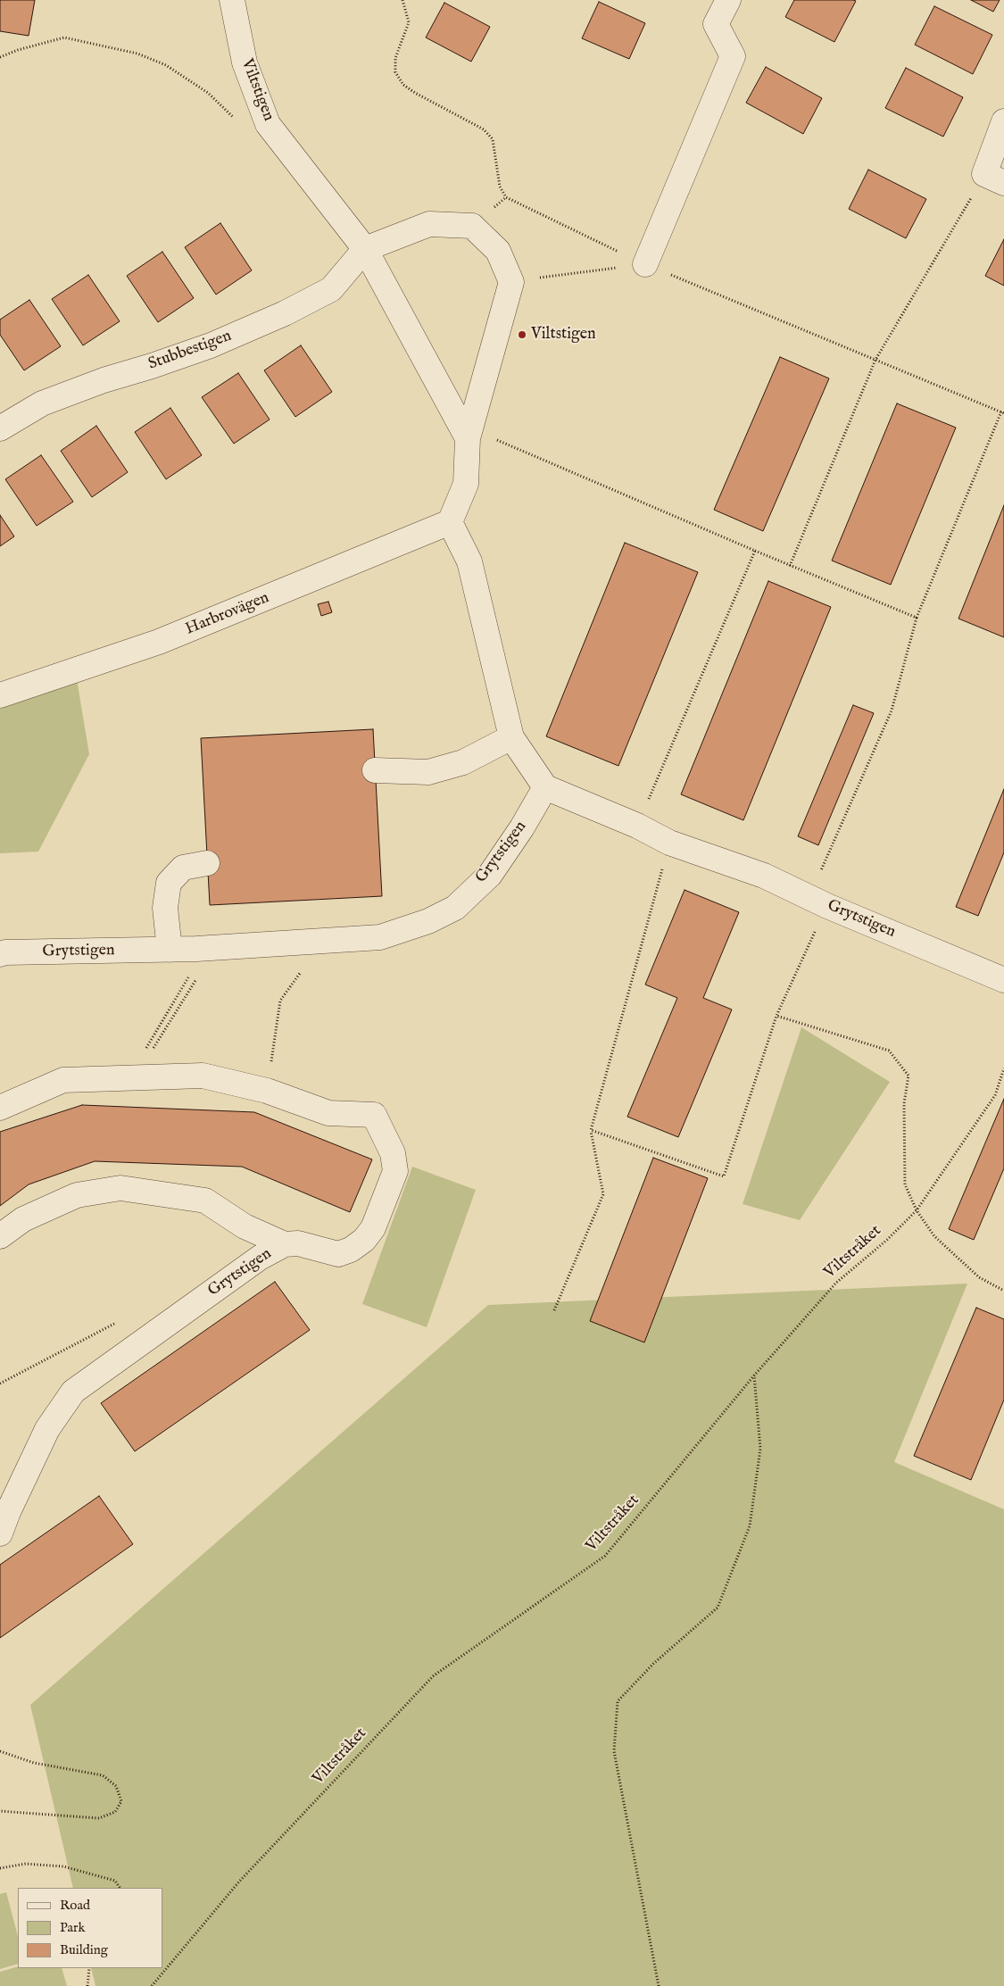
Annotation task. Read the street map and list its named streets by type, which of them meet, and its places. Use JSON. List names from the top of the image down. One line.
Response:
{"streets":{"street":["Viltstigen","Stubbestigen","Harbrovägen","Grytstigen"],"path":["Viltstråket"]},"crossings":[["Viltstigen","Stubbestigen"]],"places":["Viltstigen"],"legend":["Road","Park","Building"]}
